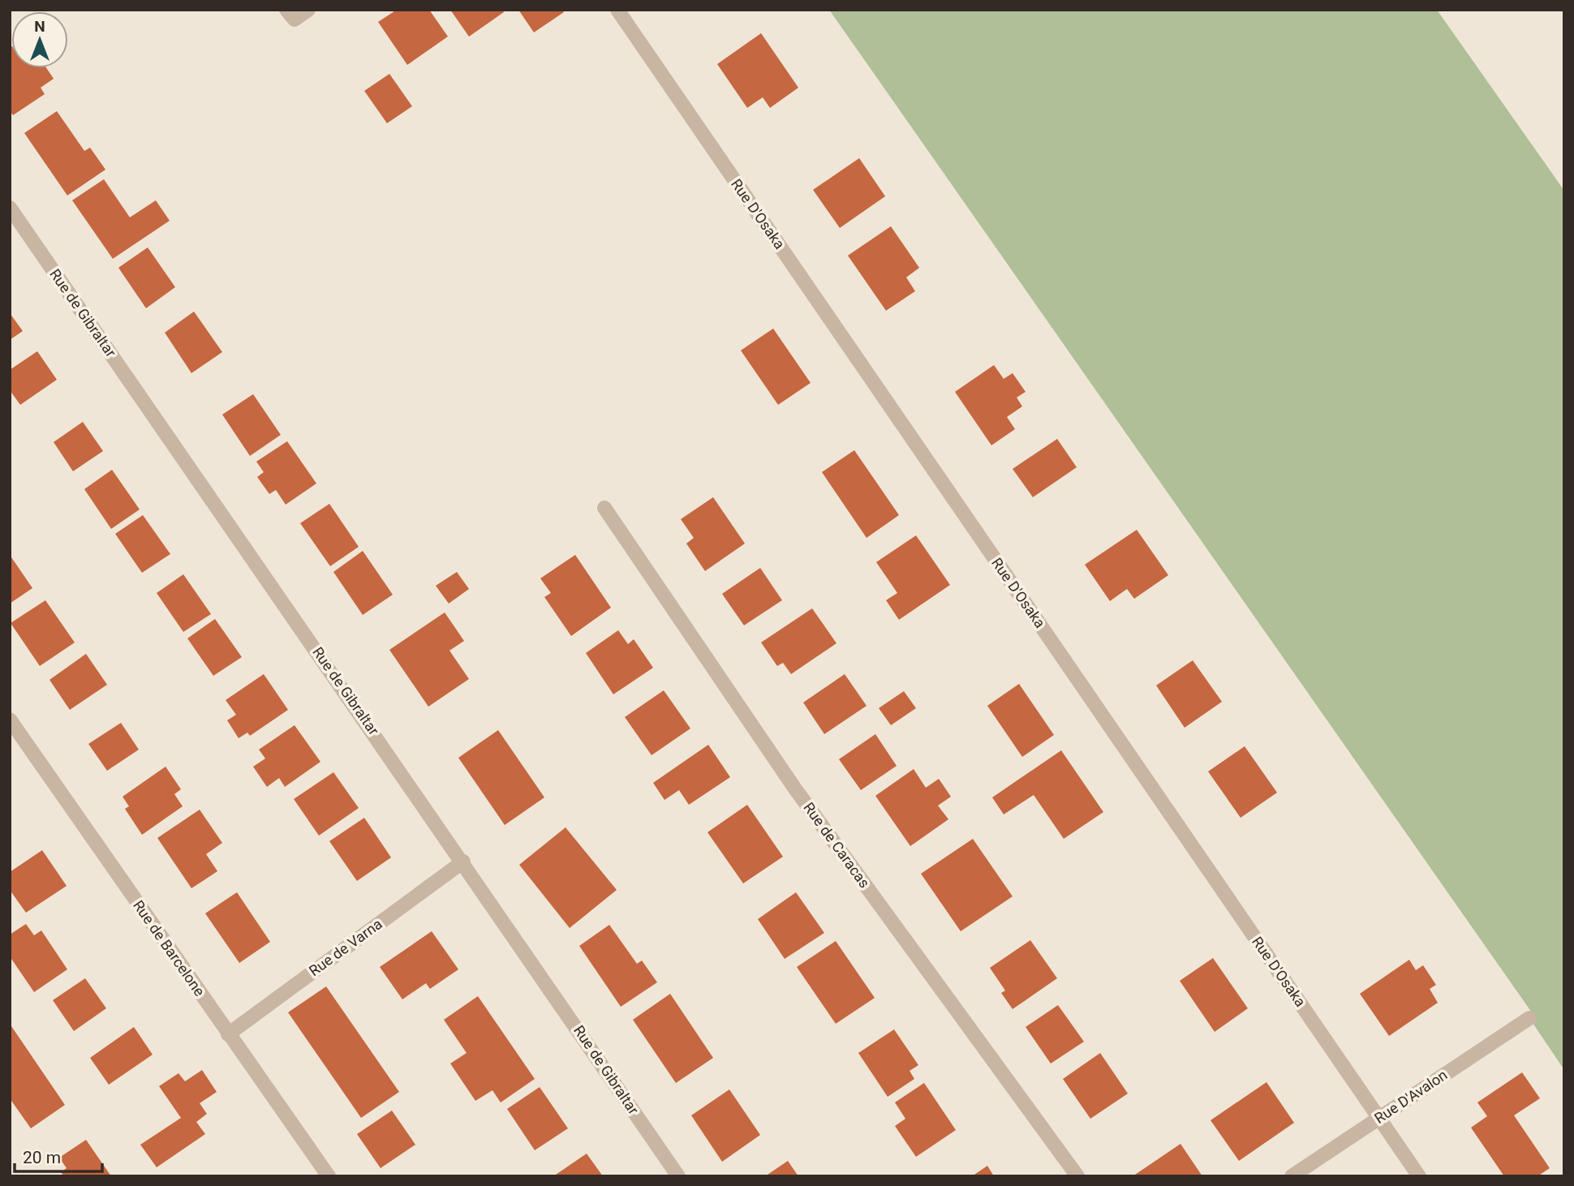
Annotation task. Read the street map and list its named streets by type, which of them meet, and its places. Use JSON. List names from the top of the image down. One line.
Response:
{"streets":{"street":["Rue D'Osaka","Rue de Gibraltar","Rue de Caracas","Rue de Varna","Rue de Barcelone","Rue D'Avalon"]},"crossings":[["Rue D'Osaka","Rue D'Avalon"],["Rue de Gibraltar","Rue de Varna"],["Rue de Varna","Rue de Barcelone"]],"scale_bar":"20 m","north":"top"}
